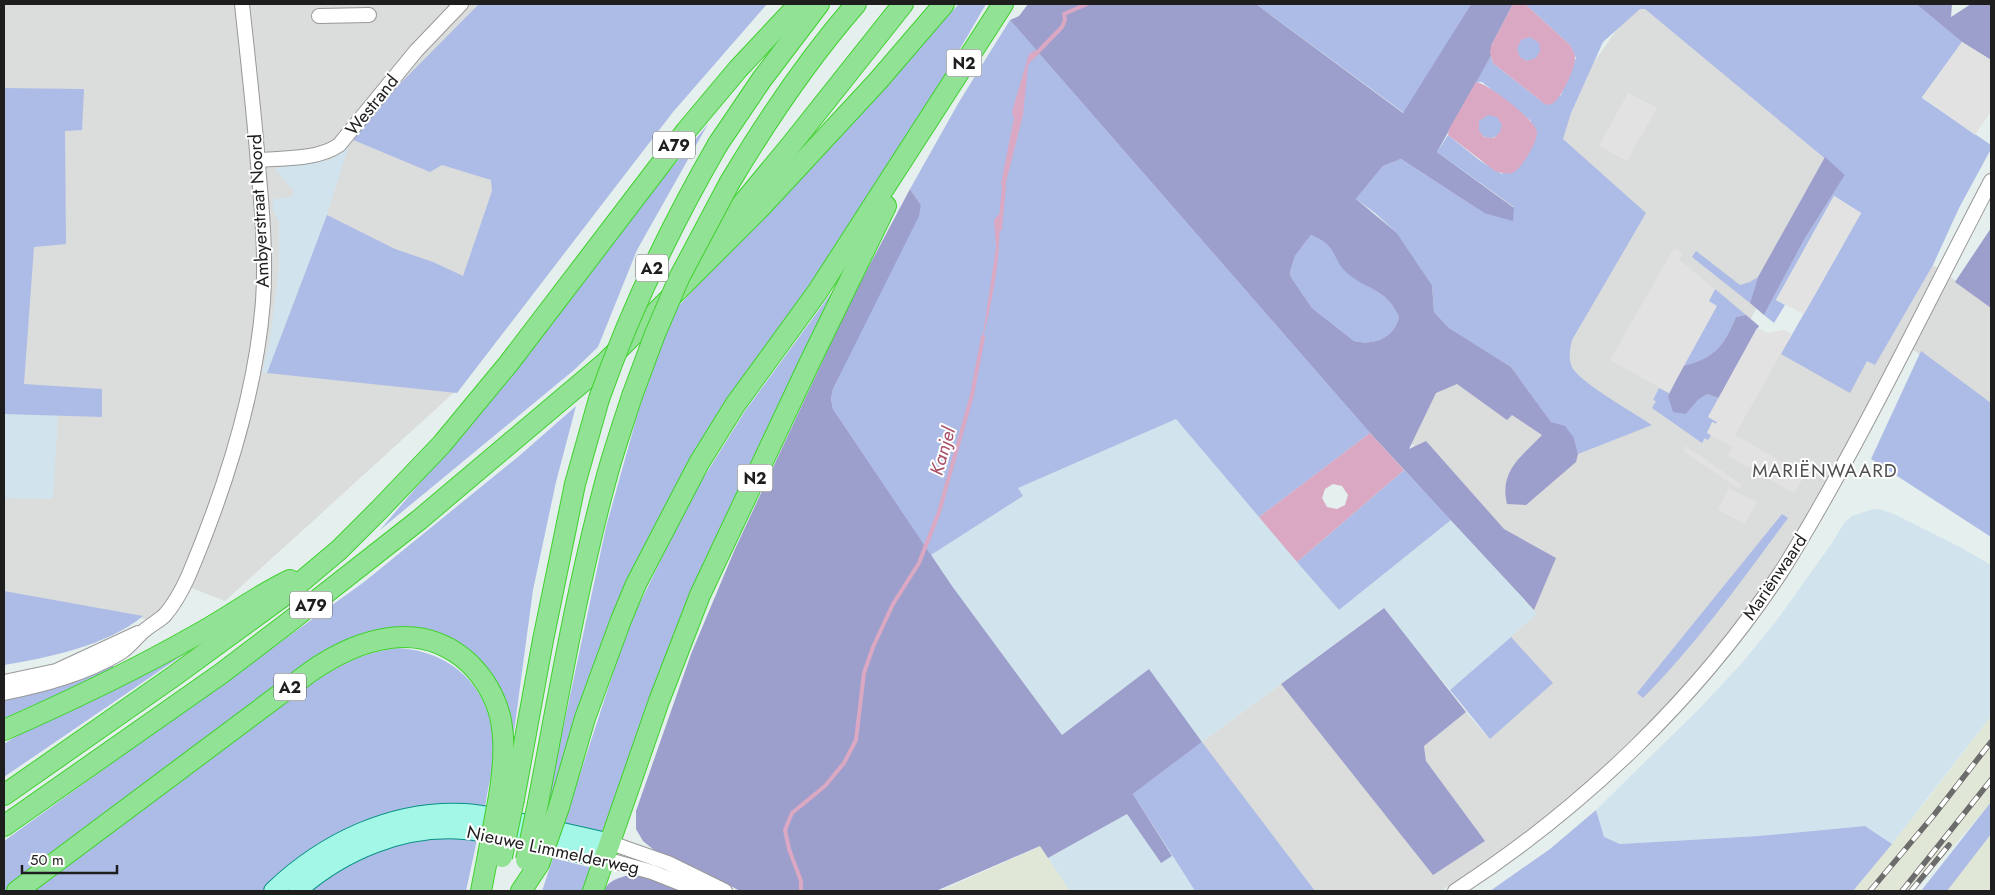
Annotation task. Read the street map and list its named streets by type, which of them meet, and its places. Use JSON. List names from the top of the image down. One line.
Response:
{"streets":{"highway":["N2","A79","A2"],"main road":["Nieuwe Limmelderweg"],"street":["Westrand","Ambyerstraat Noord","Mariënwaard"]},"crossings":[["N2","A2"],["N2","Nieuwe Limmelderweg"],["Westrand","Ambyerstraat Noord"]],"districts":["MARIËNWAARD"],"water":["Kanjel"],"scale_bar":"50 m"}
